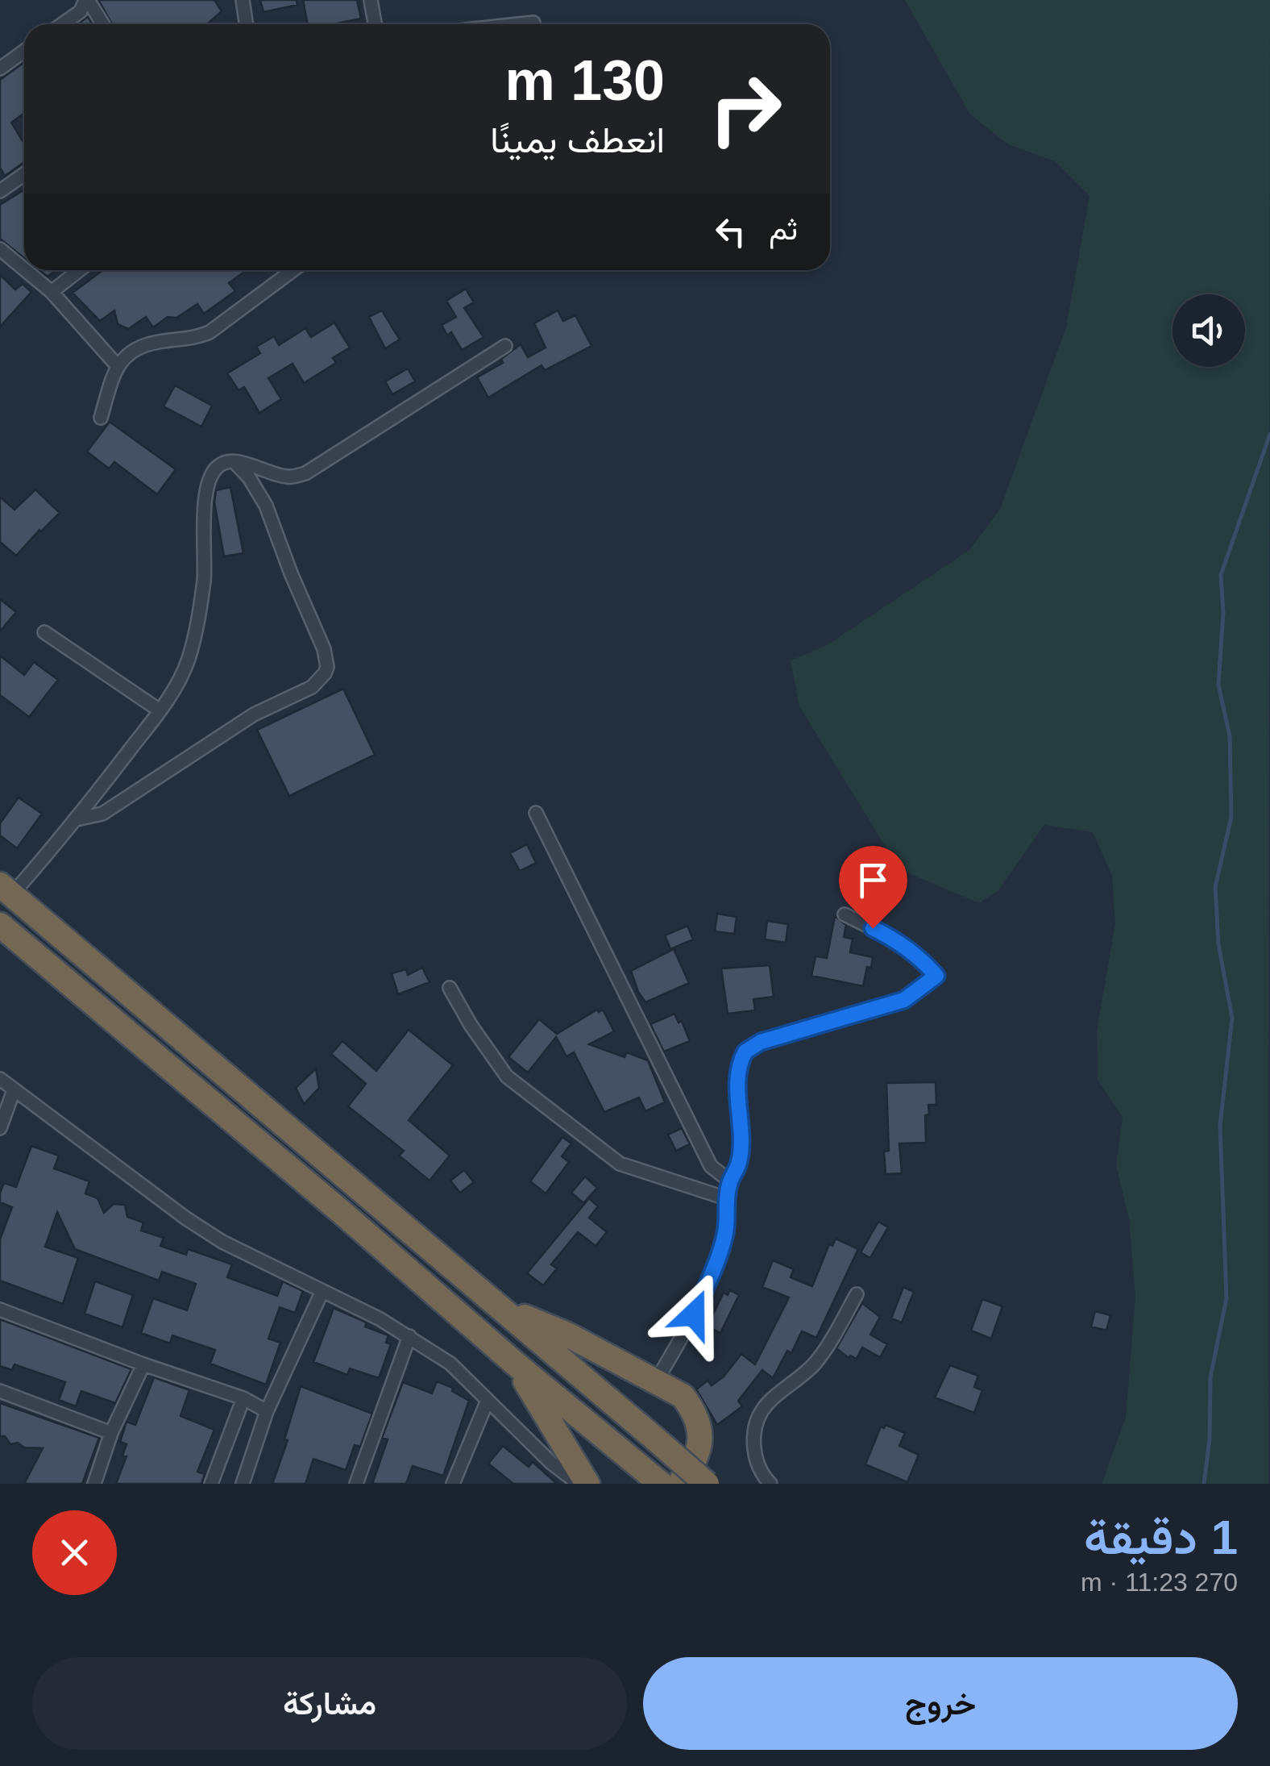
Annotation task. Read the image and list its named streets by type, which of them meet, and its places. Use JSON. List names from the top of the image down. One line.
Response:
{"page":{"turn":["130 m","انعطف يمينًا"],"then":"ثم","heading":["1 دقيقة","270 m · 11:23"],"buttons":["خروج","مشاركة"]}}
